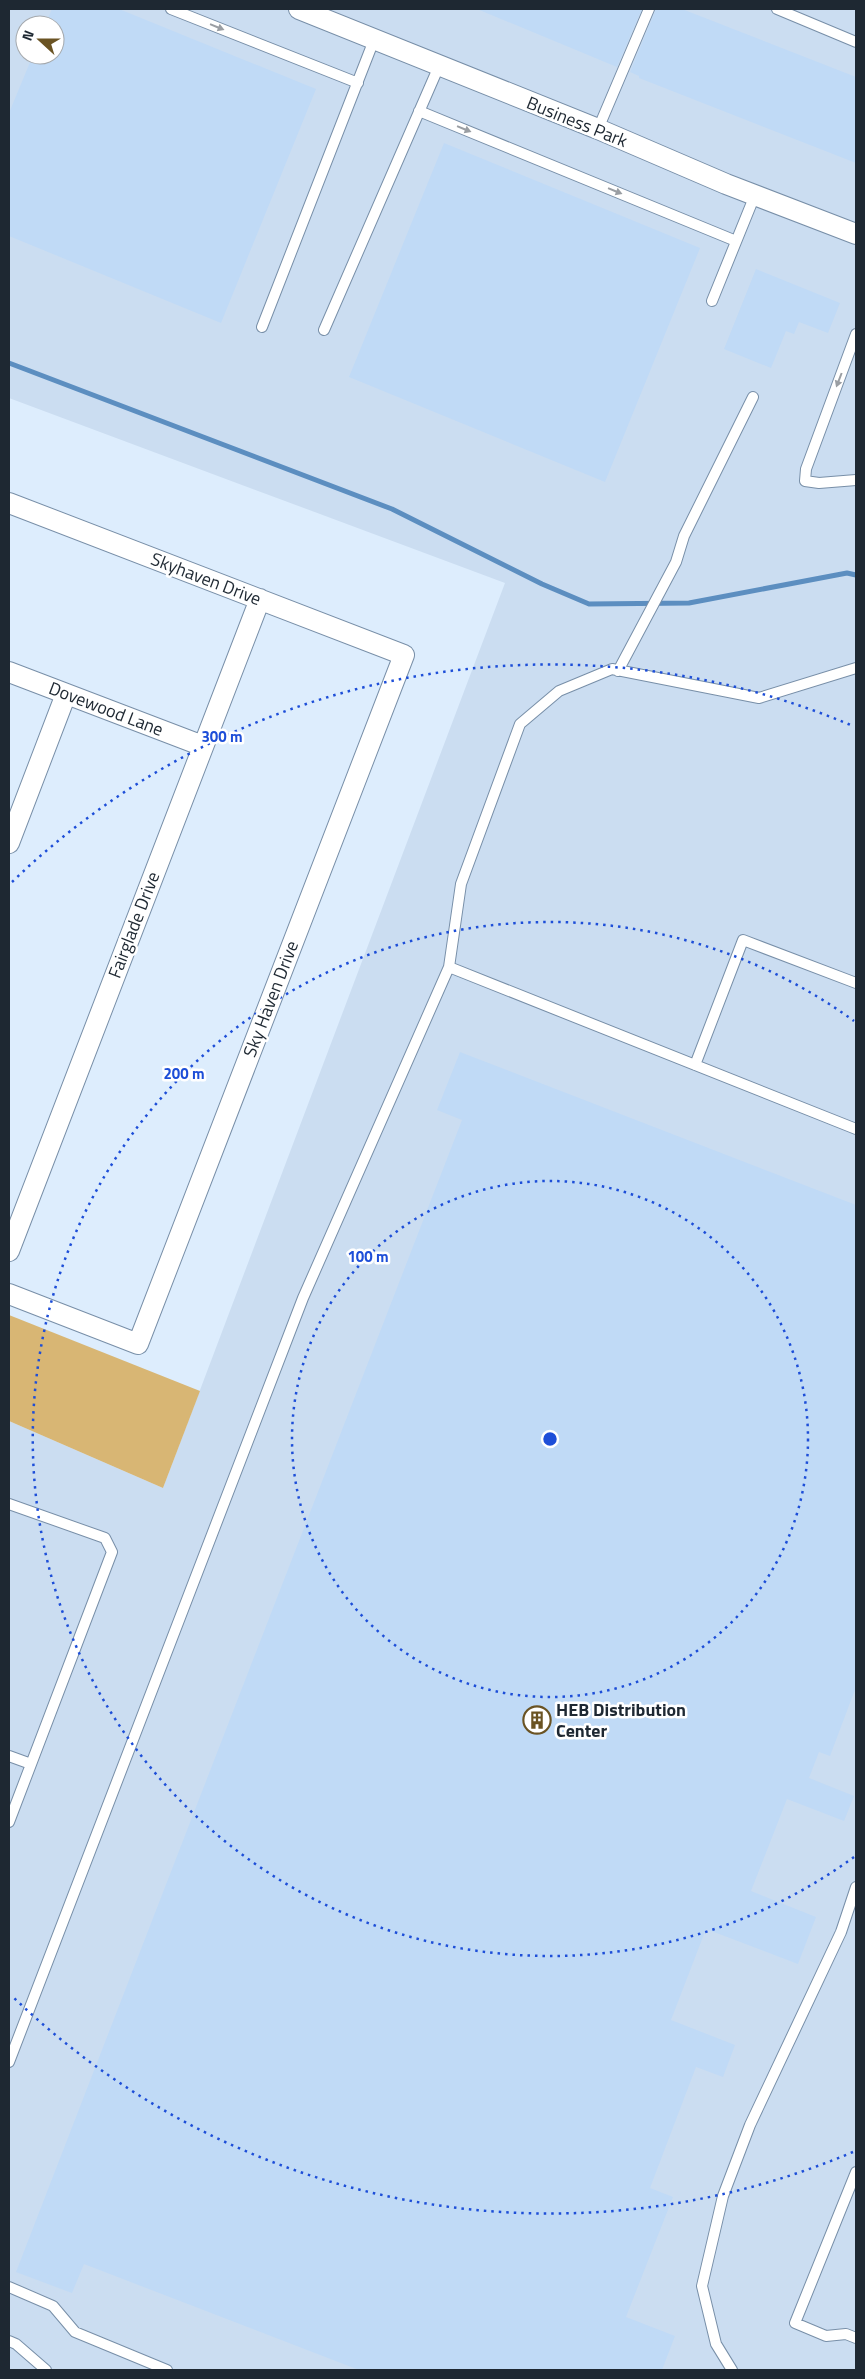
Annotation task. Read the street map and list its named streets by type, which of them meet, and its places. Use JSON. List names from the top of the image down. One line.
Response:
{"streets":{"street":["Business Park","Skyhaven Drive","Dovewood Lane","Fairglade Drive","Sky Haven Drive"]},"crossings":[["Skyhaven Drive","Fairglade Drive"],["Skyhaven Drive","Sky Haven Drive"],["Dovewood Lane","Fairglade Drive"]],"places":{"building":["HEB Distribution Center"]},"north":"left","rings":["300 m","200 m","100 m"]}
